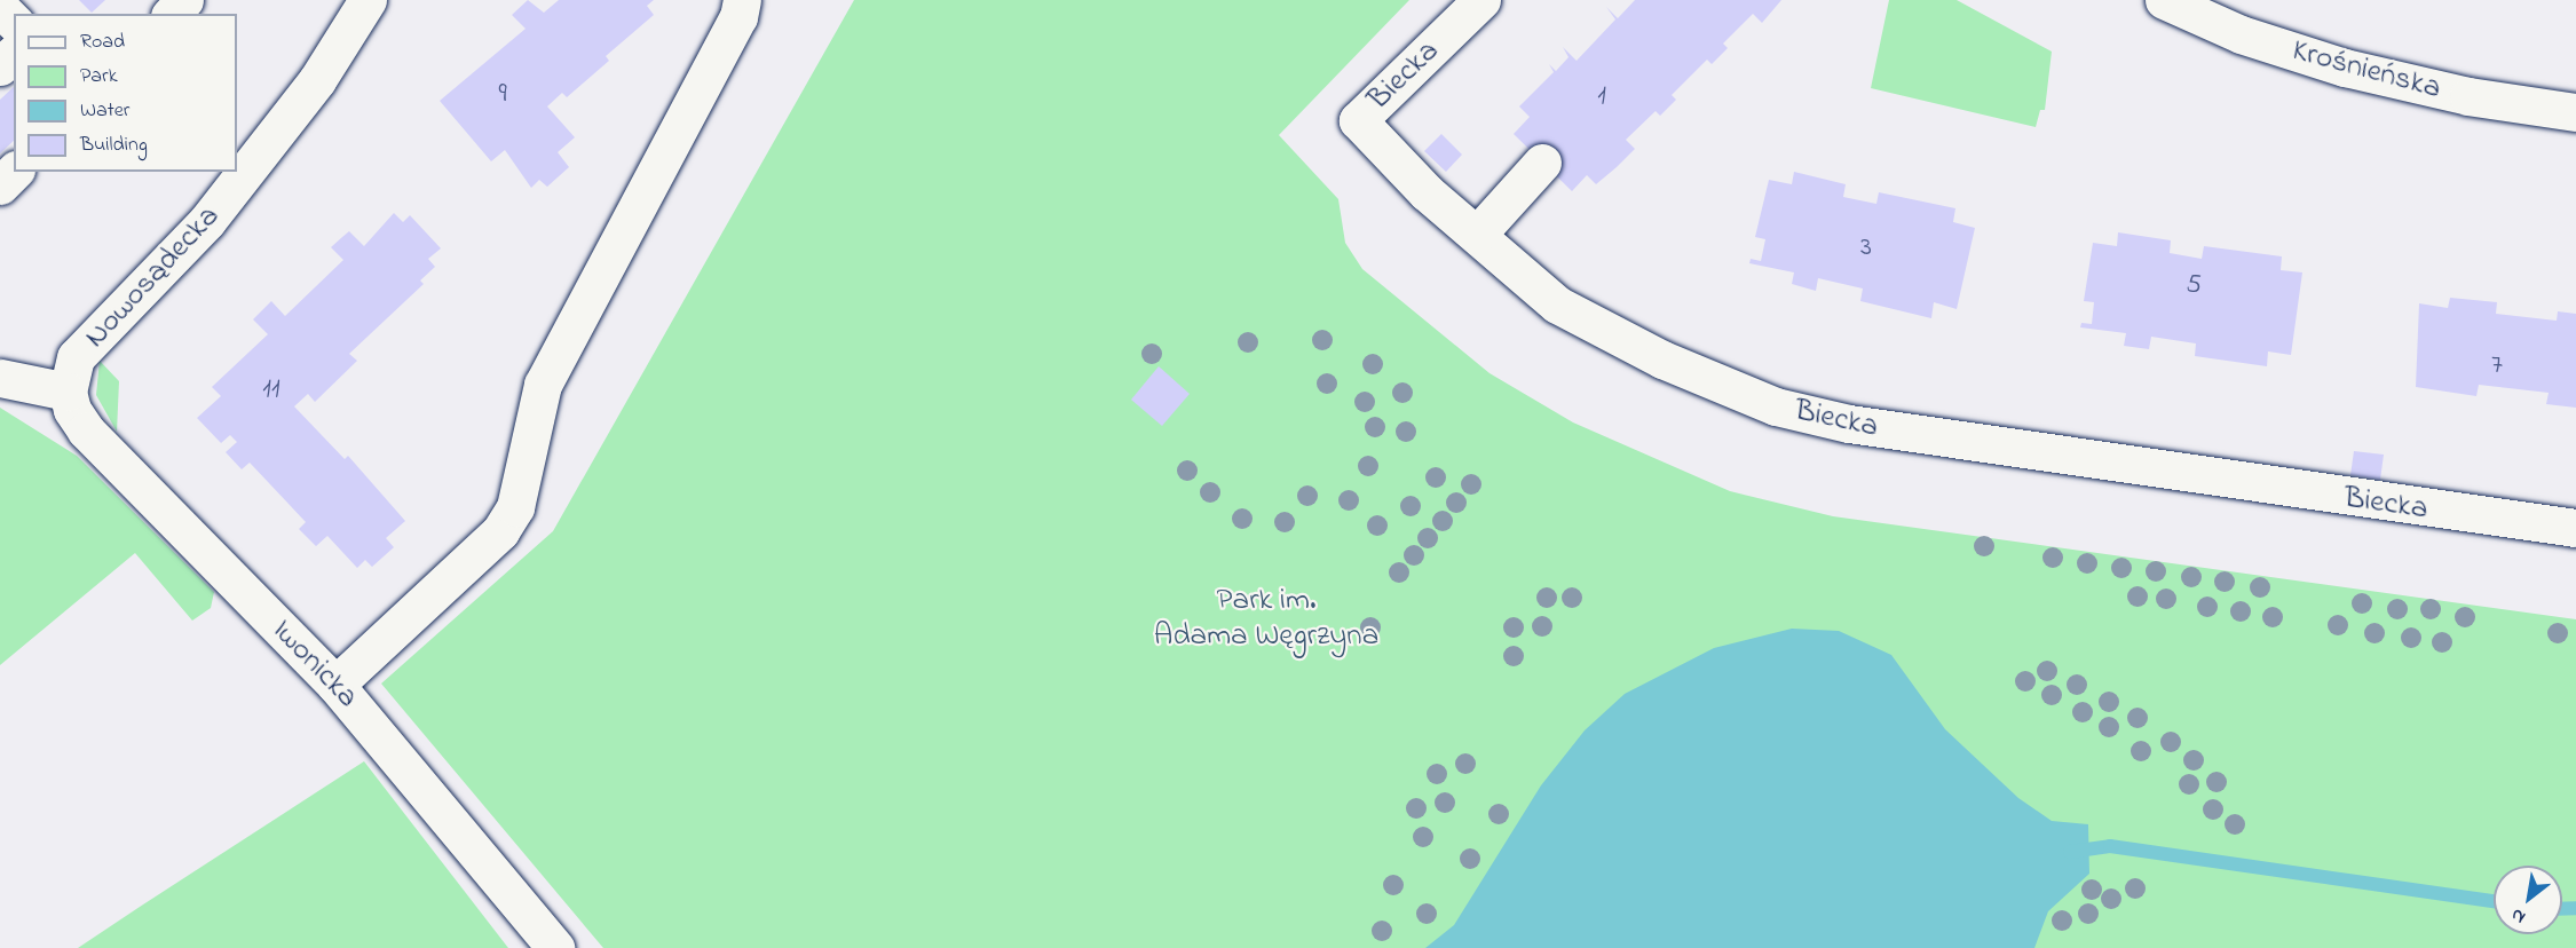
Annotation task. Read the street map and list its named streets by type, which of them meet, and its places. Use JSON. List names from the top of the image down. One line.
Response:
{"streets":{"street":["Krośnieńska","Biecka","Nowosądecka","Iwonicka"]},"crossings":[["Nowosądecka","Iwonicka"]],"parks":["Park im. Adama Węgrzyna"],"house_numbers":["9","1","3","5","7","11"],"legend":["Road","Park","Water","Building"],"north":"bottom left"}
